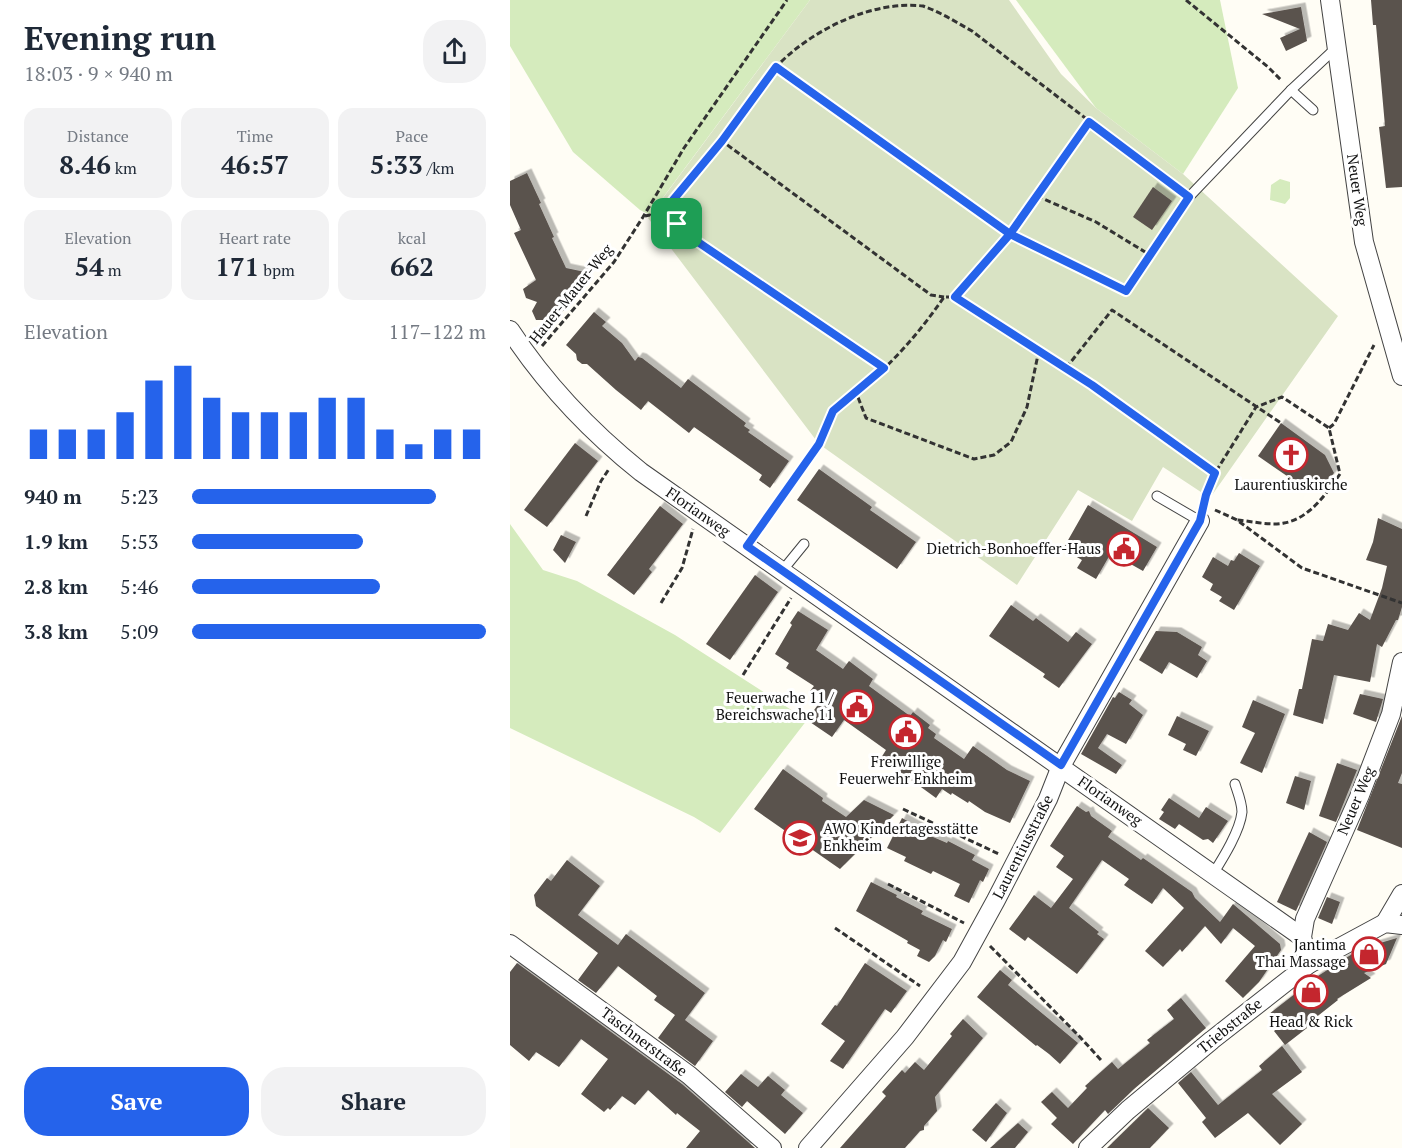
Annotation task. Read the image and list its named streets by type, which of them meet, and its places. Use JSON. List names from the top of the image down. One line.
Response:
{"streets":{"street":["Neuer Weg","Florianweg","Laurentiusstraße","Triebstraße","Taschnerstraße"],"path":["Hauer-Mauer-Weg"]},"crossings":[["Neuer Weg","Florianweg"],["Hauer-Mauer-Weg","Florianweg"],["Florianweg","Laurentiusstraße"]],"places":{"church":["Laurentiuskirche"],"public building":["Dietrich-Bonhoeffer-Haus","Feuerwache 11 / Bereichswache 11","Freiwillige Feuerwehr Enkheim"],"school or university":["AWO Kindertagesstätte Enkheim"],"shop":["Jantima Thai Massage","Head & Rick"]},"page":{"heading":["Evening run","18:03 · 9 × 940 m"],"stats":[["Distance","8.46 km"],["Time","46:57"],["Pace","5:33 /km"],["Elevation","54 m"],["Heart rate","171 bpm"],["kcal","662"]],"chart":["Elevation","117–122 m"],"list":[{"name":"940 m","note":"5:23"},{"name":"1.9 km","note":"5:53"},{"name":"2.8 km","note":"5:46"},{"name":"3.8 km","note":"5:09"}],"buttons":["Save","Share"]}}
